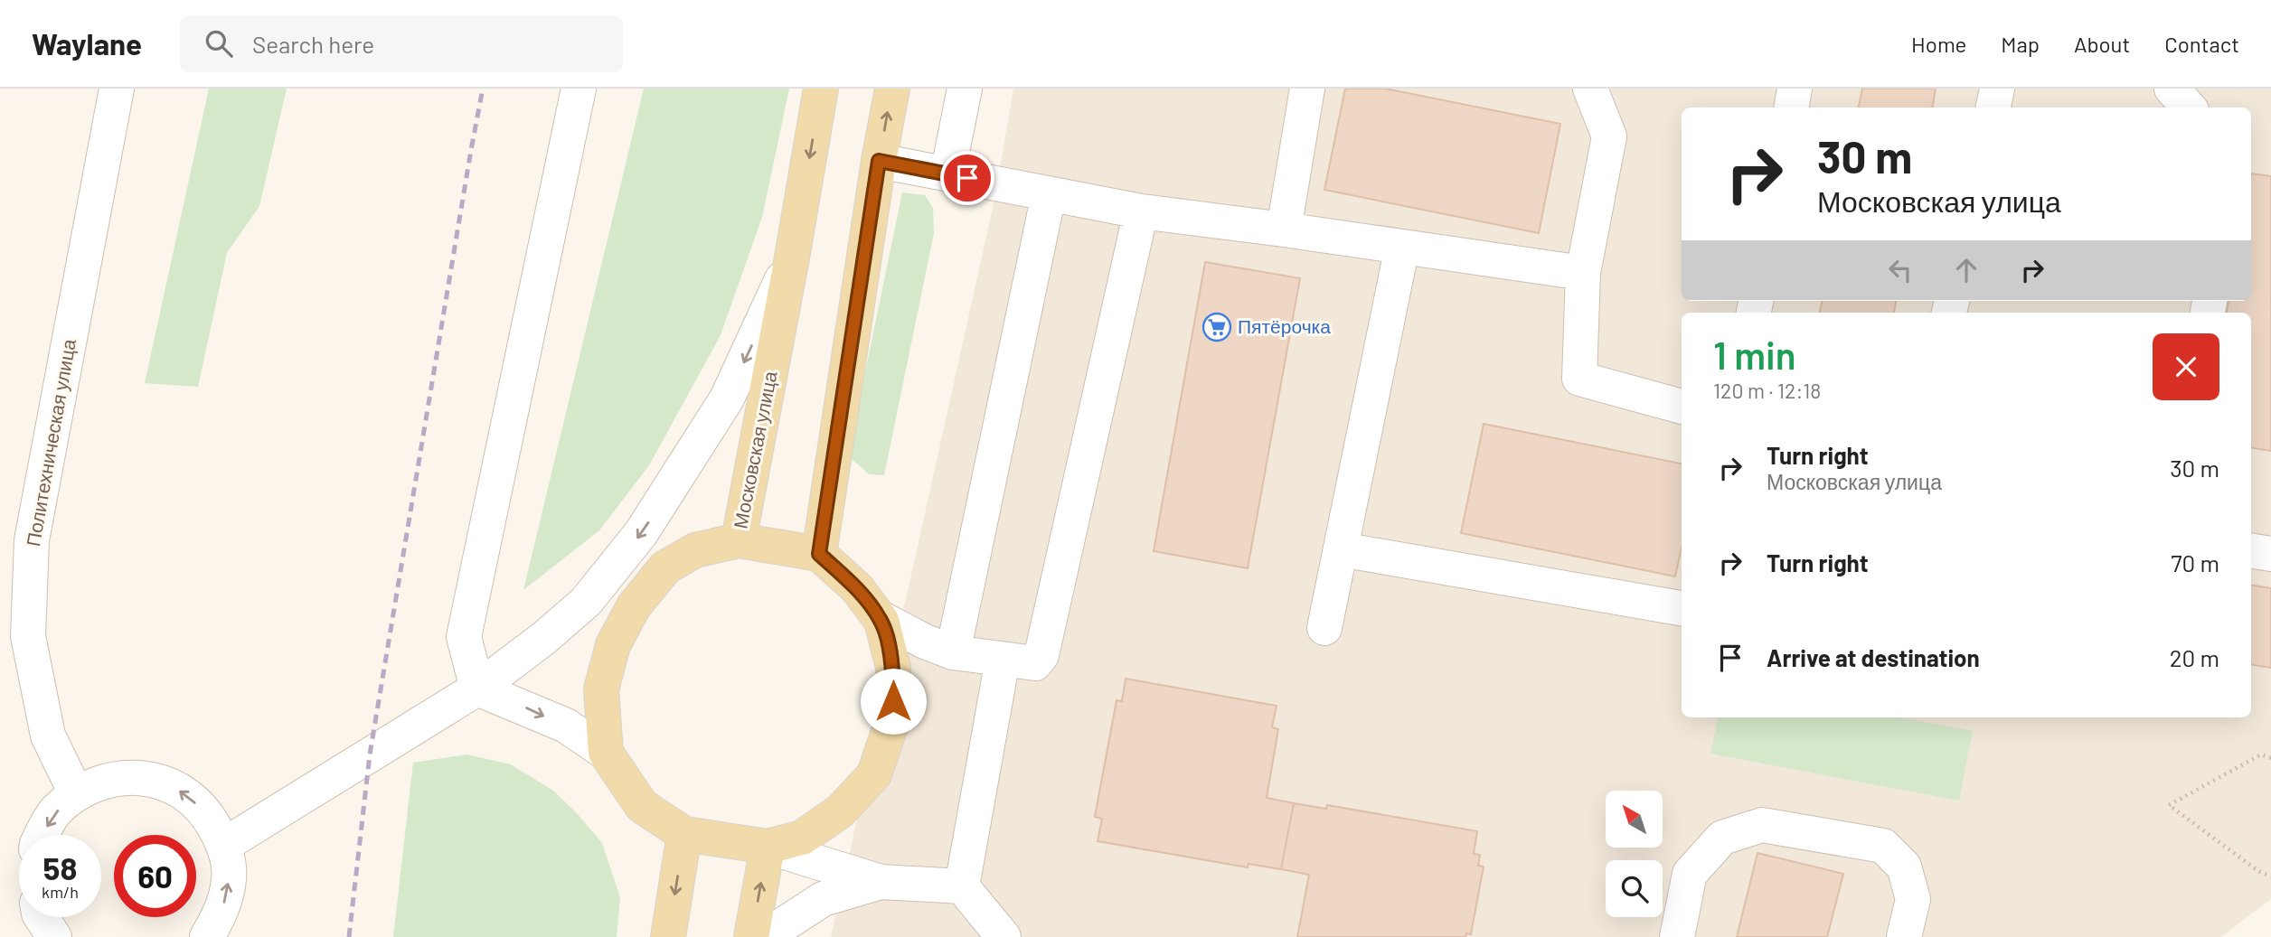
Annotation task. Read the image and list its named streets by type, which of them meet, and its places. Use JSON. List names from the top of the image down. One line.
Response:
{"streets":{"main road":["Московская улица"],"street":["Политехническая улица"]},"places":{"supermarket":["Пятёрочка"]},"north":"top left","page":{"header":"Waylane","search":"Search here","nav":["Home","Map","About","Contact"],"turn":["30 m","Московская улица"],"heading":["1 min","120 m · 12:18"],"list":[{"name":"Turn right","note":"Московская улица","value":"30 m"},{"name":"Turn right","value":"70 m"},{"name":"Arrive at destination","value":"20 m"}],"speed":"58 km/h","limit":"60"}}
